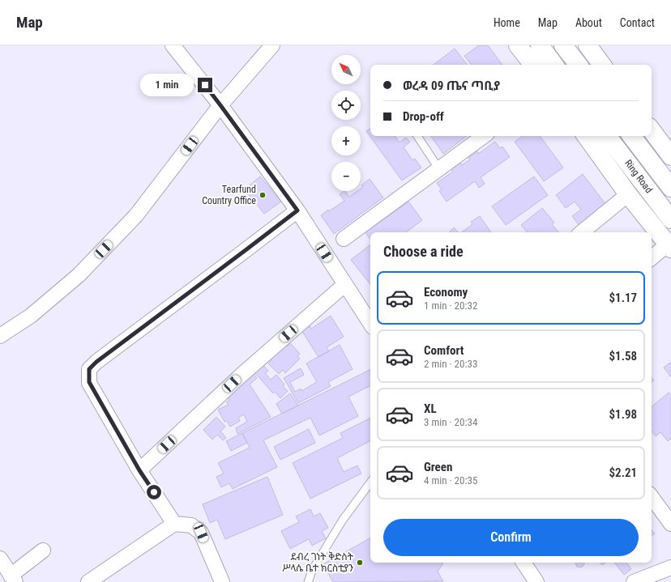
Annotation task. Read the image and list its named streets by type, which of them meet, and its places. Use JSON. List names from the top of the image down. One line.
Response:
{"streets":{"main road":["Ring Road"]},"places":["Tearfund Country Office","ደብረ ገነት ቅድስት ሥላሴ ቤተ ክርስቲያን"],"north":"top left","page":{"header":"Map","nav":["Home","Map","About","Contact"],"map_buttons":["+","−"],"banner":["ወረዳ 09 ጤና ጣቢያ","Drop-off"],"bubble":"1 min","heading":"Choose a ride","list":[{"name":"Economy","note":"1 min · 20:32","value":"$1.17"},{"name":"Comfort","note":"2 min · 20:33","value":"$1.58"},{"name":"XL","note":"3 min · 20:34","value":"$1.98"},{"name":"Green","note":"4 min · 20:35","value":"$2.21"}],"buttons":"Confirm"}}
